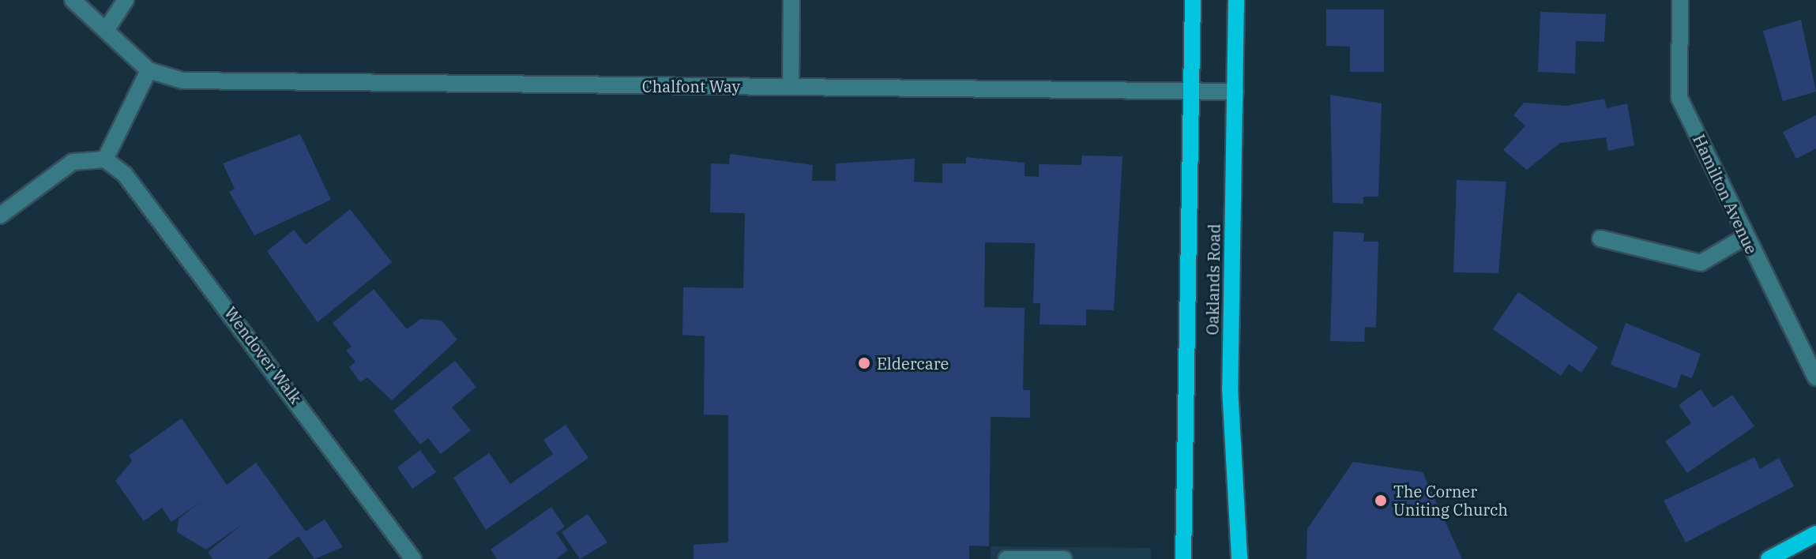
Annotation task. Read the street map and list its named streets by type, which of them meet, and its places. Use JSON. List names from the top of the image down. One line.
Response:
{"streets":{"main road":["Oaklands Road"],"street":["Chalfont Way","Hamilton Avenue","Wendover Walk"]},"crossings":[["Chalfont Way","Oaklands Road"]],"places":["Eldercare","The Corner Uniting Church"]}
